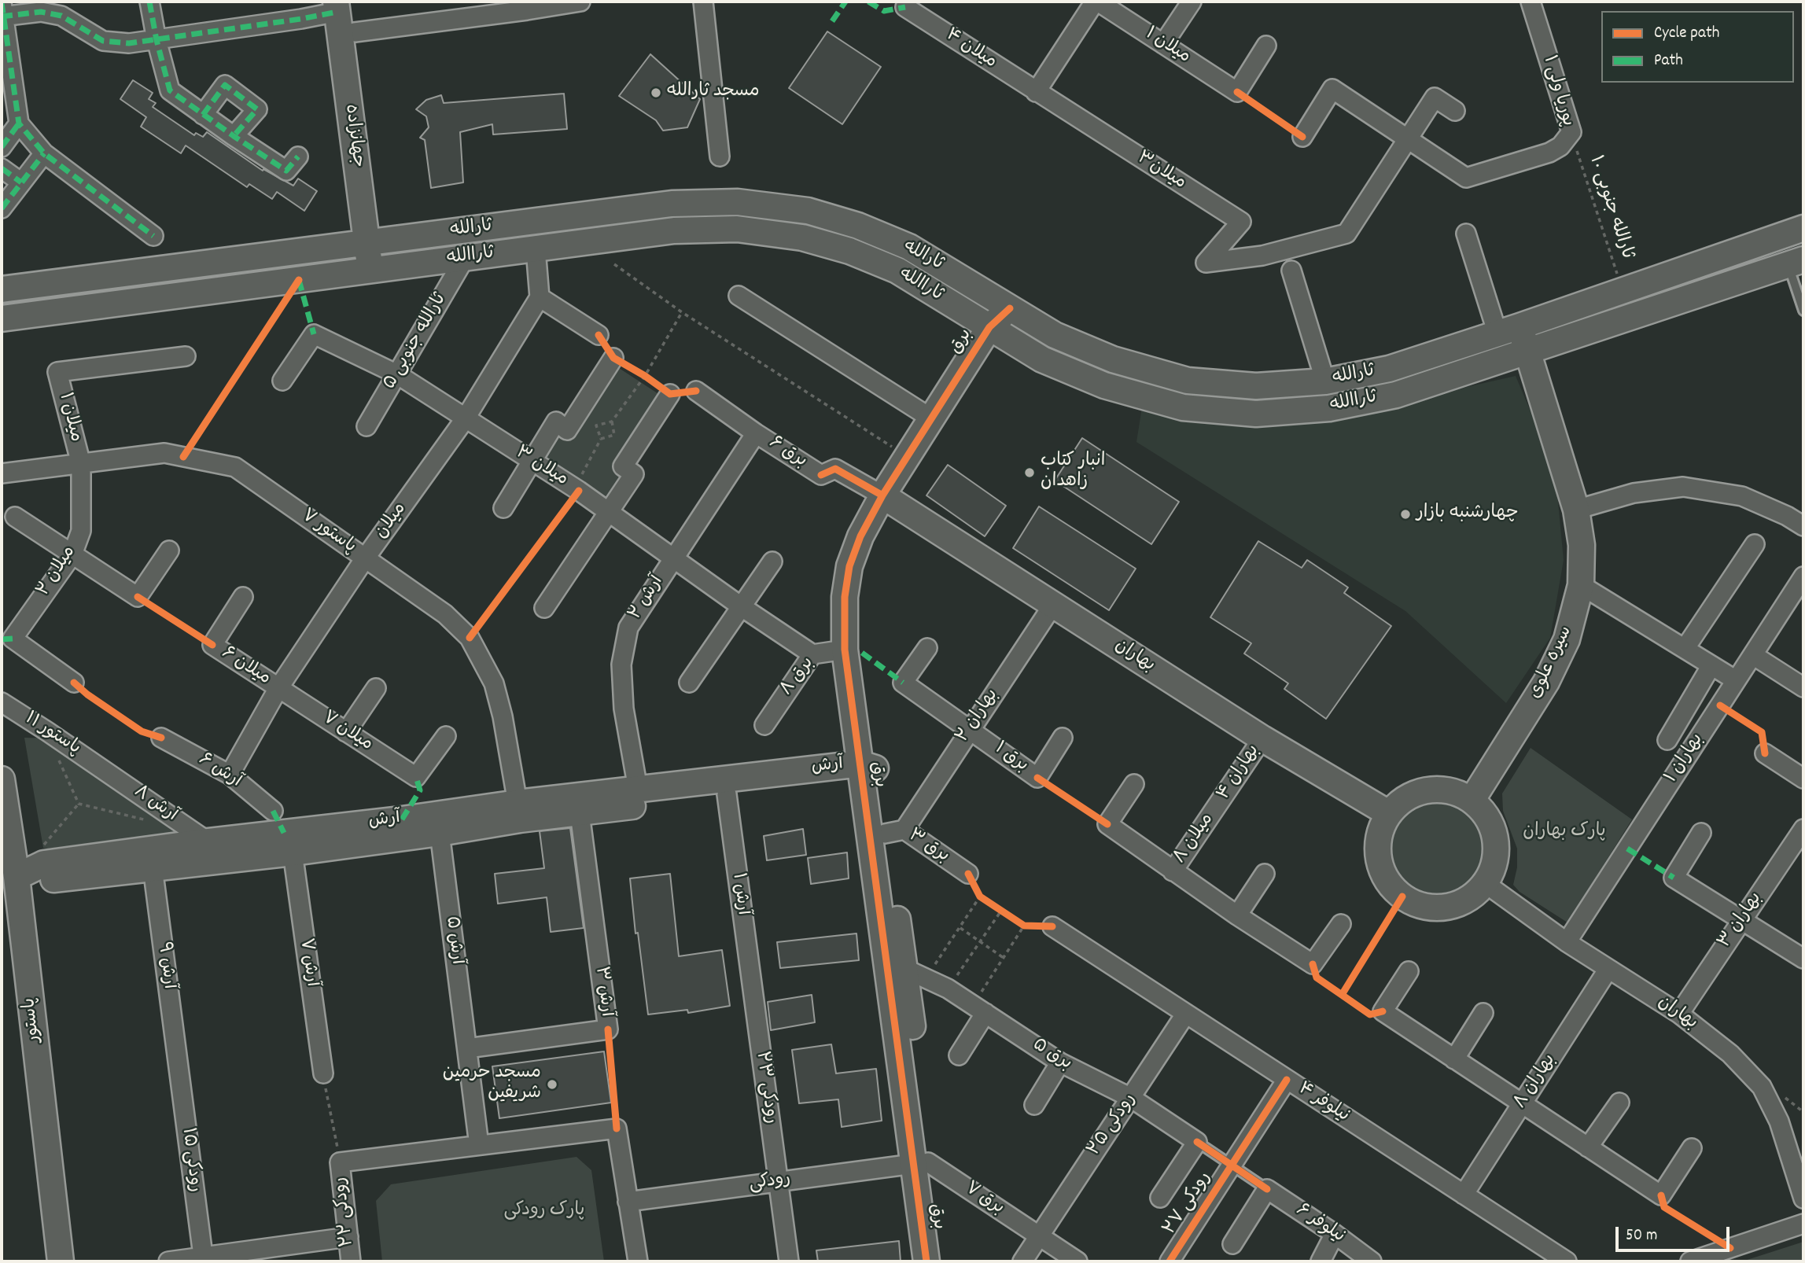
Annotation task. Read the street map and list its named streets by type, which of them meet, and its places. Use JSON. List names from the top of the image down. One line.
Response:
{"streets":{"street":["میلان ۱","میلان ۴","پوریا ولی ۱","جهانزاده","میلان۳","ثارالله","ثاراالله","ثارالله جنوبی ۵","برق","برق ۶","میلان ۳","میلان","پاستور ۷","میلان ۲","آرش ۲","بهاران","سیره علوی","میلان ۶","برق ۸","بهاران ۲","میلان ۷","پاستور ۱۱","برق ۱","بهاران ۱","آرش","آرش ۶","بهاران ۴","آرش ۸","میلان ۸","برق ۳","آرش ۱","بهاران ۳","آرش ۵","آرش ۷","آرش ۹","آرش ۳","پاستور","برق ۵","بهاران ۸","رودکی ۲۳","نیلوفر ۴","رودکی ۲۵","رودکی ۱۵","رودکی","برق ۷","رودکی ۲۷","رودکی ۲۲","نیلوفر ۶"],"path":["ثارالله جنوبی ۱۰"]},"crossings":[["میلان ۱","پاستور ۷"],["میلان ۱","میلان ۲"],["میلان ۴","میلان۳"],["پوریا ولی ۱","میلان۳"],["پوریا ولی ۱","ثارالله جنوبی ۱۰"],["جهانزاده","ثارالله"],["جهانزاده","ثاراالله"],["ثارالله جنوبی ۱۰","ثارالله"],["ثارالله","سیره علوی"],["ثاراالله","ثارالله جنوبی ۵"],["ثاراالله","برق"],["ثاراالله","سیره علوی"],["ثارالله جنوبی ۵","میلان ۳"],["برق","برق ۶"],["برق","بهاران"],["برق","برق ۸"],["برق","بهاران ۲"],["برق","آرش"],["برق","برق ۳"],["برق","برق ۵"],["برق","رودکی"],["برق","برق ۷"],["برق ۶","آرش ۲"],["برق ۶","بهاران"],["میلان ۳","میلان"],["میلان ۳","آرش ۲"],["میلان ۳","برق ۸"],["میلان","پاستور ۷"],["میلان","میلان ۶"],["میلان","میلان ۷"],["میلان","آرش ۶"],["پاستور ۷","میلان ۲"],["پاستور ۷","آرش"],["آرش ۲","آرش"],["بهاران","سیره علوی"],["بهاران","بهاران ۲"],["بهاران","بهاران ۱"],["بهاران","بهاران ۴"],["بهاران","بهاران ۳"],["بهاران","بهاران ۸"],["میلان ۶","میلان ۷"],["بهاران ۲","برق ۱"],["بهاران ۲","برق ۳"],["پاستور ۱۱","آرش ۸"],["آرش","آرش ۸"],["آرش","آرش ۱"],["آرش","آرش ۵"],["آرش","آرش ۷"],["آرش","آرش ۹"],["آرش","آرش ۳"],["آرش","پاستور"],["بهاران ۴","میلان ۸"],["آرش ۱","رودکی ۲۳"],["آرش ۵","آرش ۳"],["آرش ۹","رودکی ۱۵"],["برق ۵","رودکی ۲۵"],["بهاران ۸","نیلوفر ۴"],["رودکی ۲۳","رودکی"],["نیلوفر ۴","رودکی ۲۵"],["نیلوفر ۴","رودکی ۲۷"],["رودکی ۲۵","برق ۷"],["رودکی","برق ۷"]],"parks":["پارک بهاران","پارک رودکی"],"places":["مسجد ثارالله","انبار کتاب زاهدان","چهارشنبه بازار","مسجد حرمین شریفین"],"legend":["Cycle path","Path"],"scale_bar":"50 m"}
